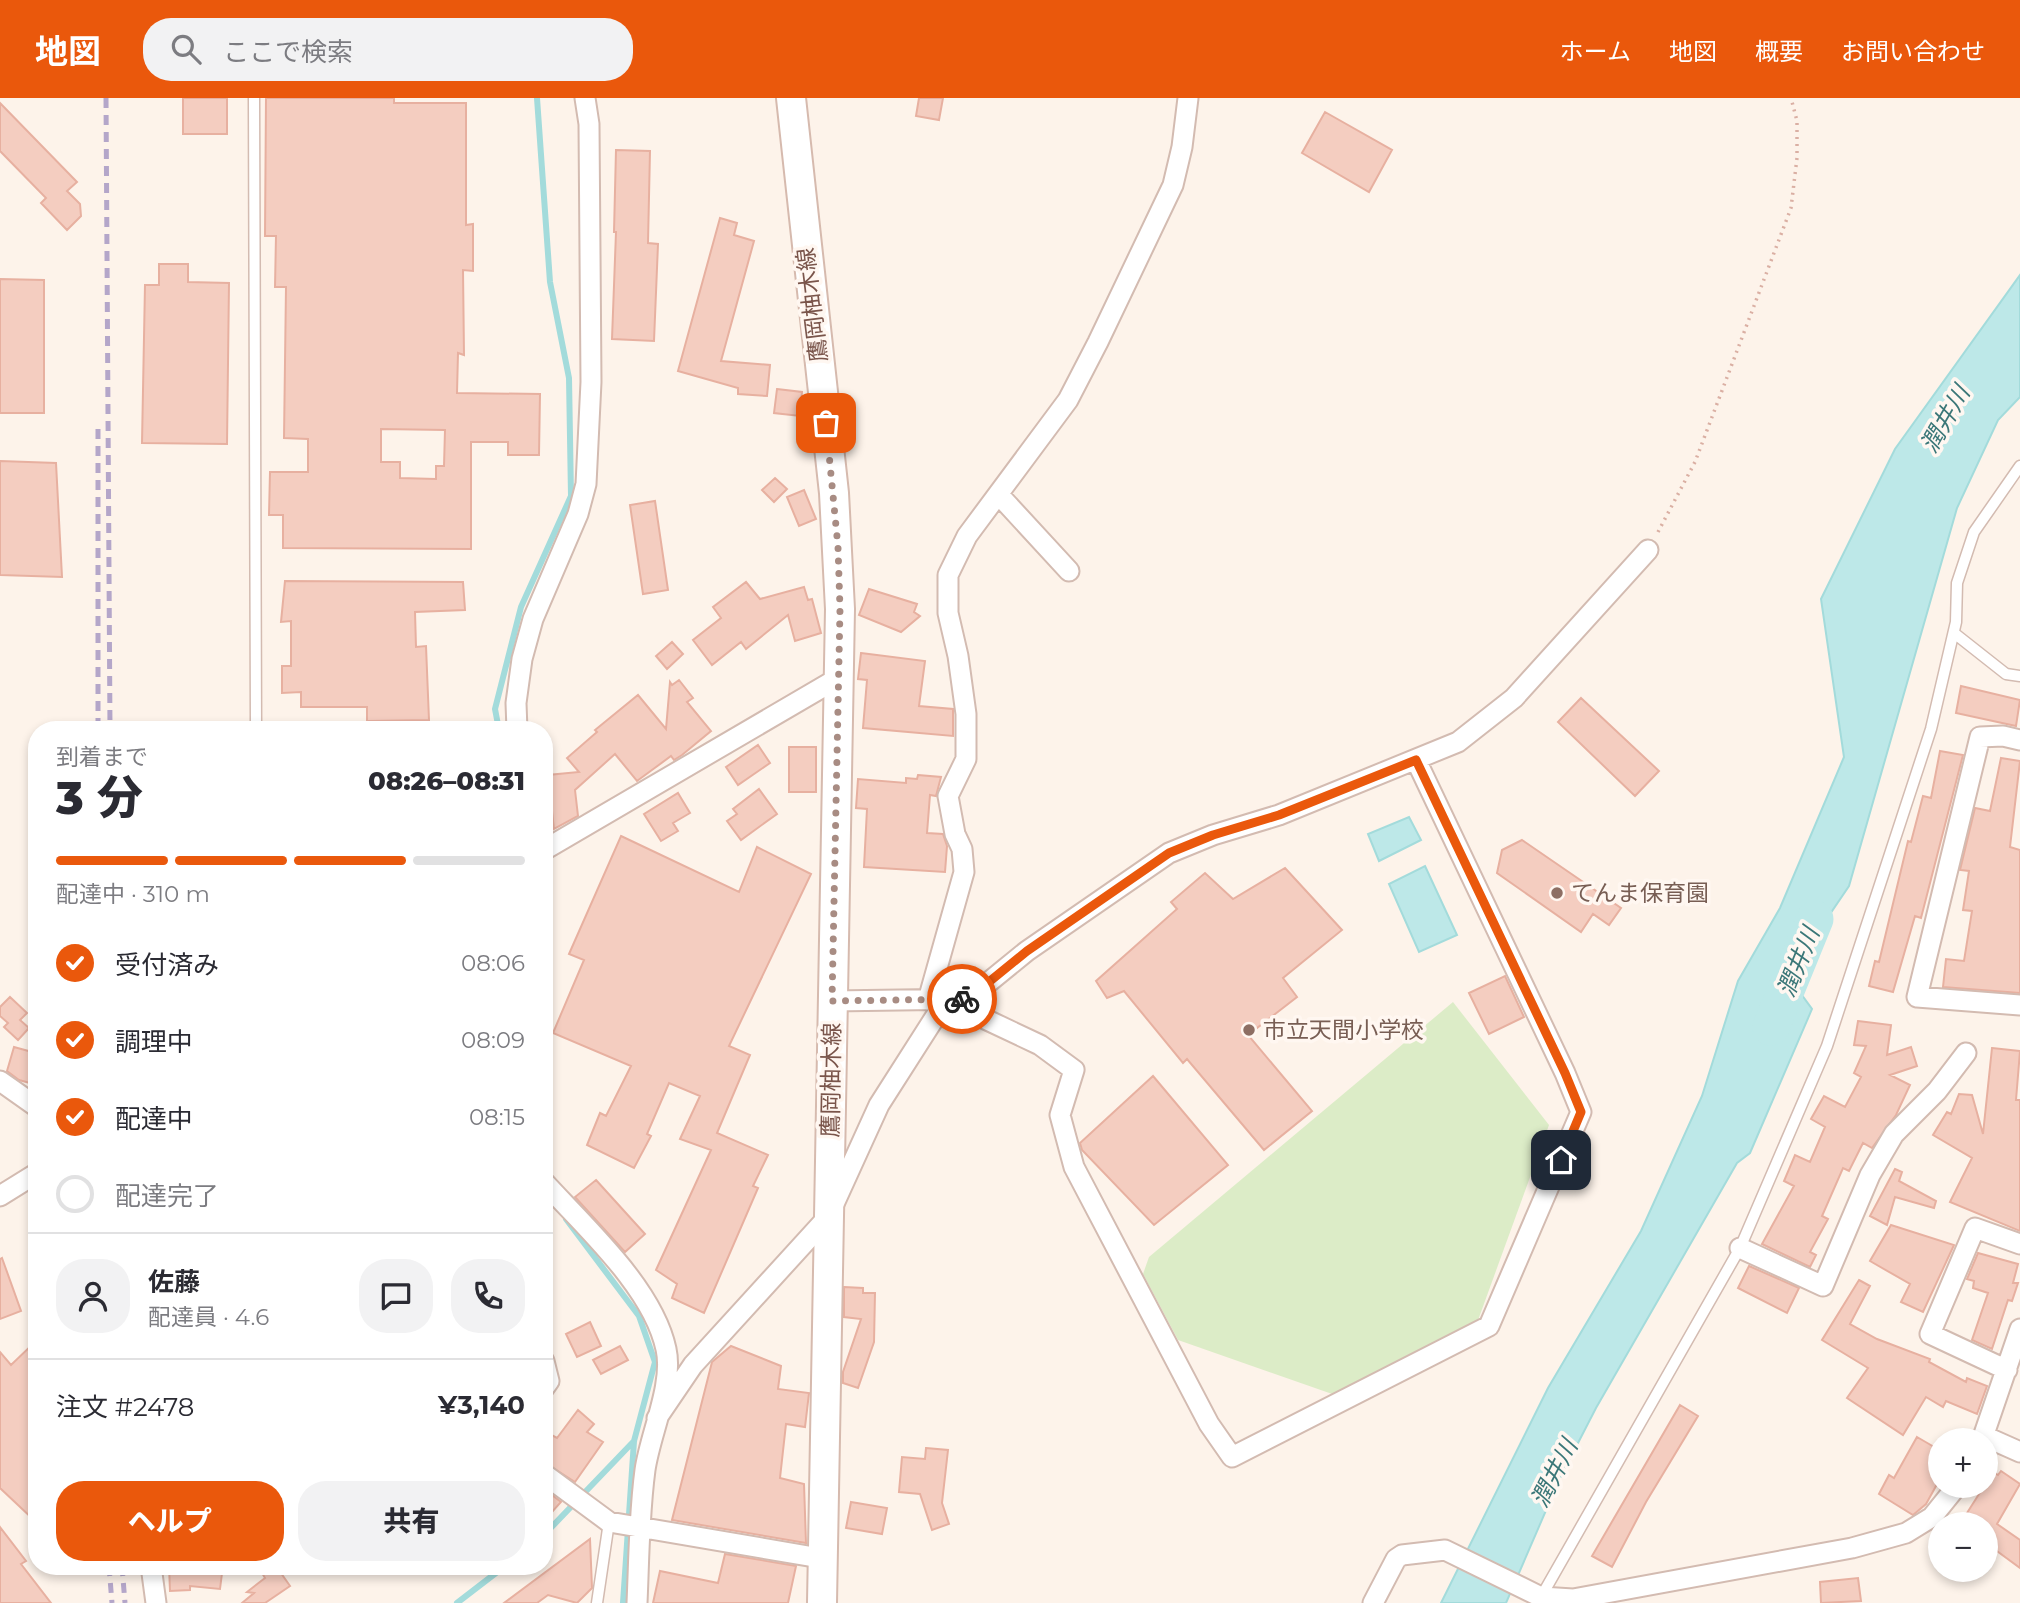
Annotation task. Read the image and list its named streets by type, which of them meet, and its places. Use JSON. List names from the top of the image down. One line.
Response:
{"streets":{"main road":["鷹岡柚木線"]},"water":["潤井川"],"places":["てんま保育園","市立天間小学校"],"page":{"header":"地図","search":"ここで検索","nav":["ホーム","地図","概要","お問い合わせ"],"heading":["3 分","到着まで","08:26–08:31"],"panel":["佐藤","配達員 · 4.6","注文 #2478","¥3,140"],"bar":"配達中 · 310 m","list":[["受付済み","08:06"],["調理中","08:09"],["配達中","08:15"],"配達完了"],"map_buttons":["+","−"],"buttons":["ヘルプ","共有"]}}
